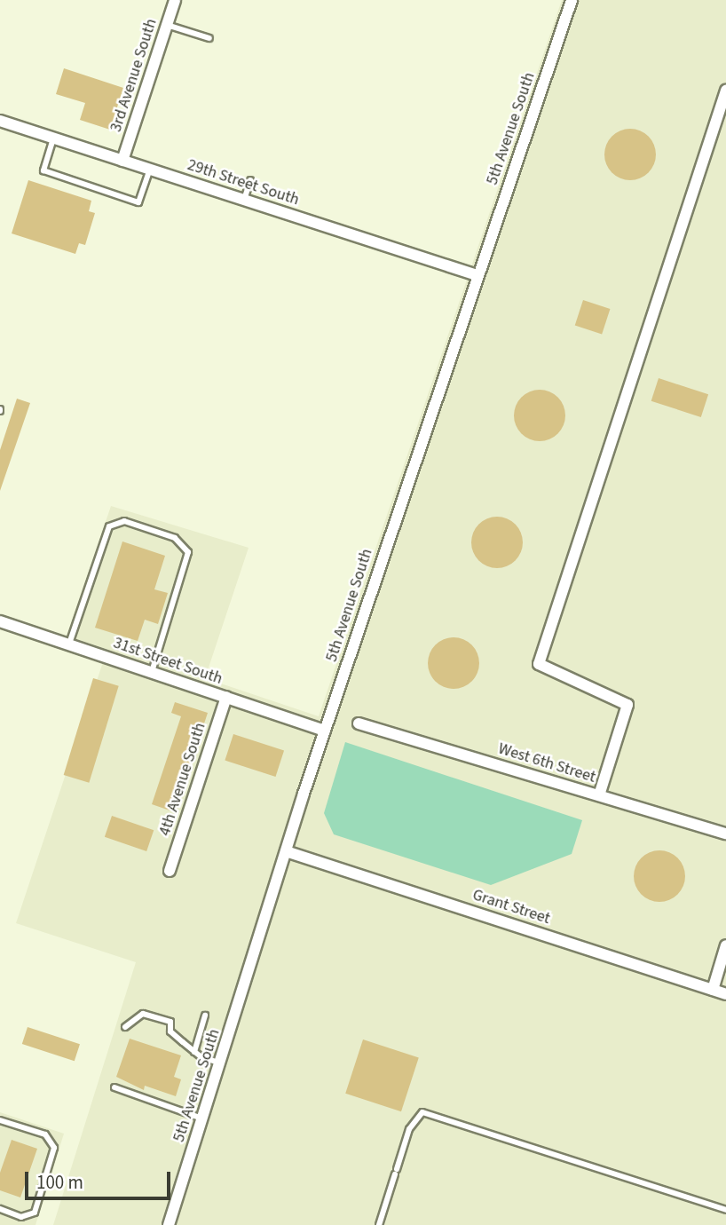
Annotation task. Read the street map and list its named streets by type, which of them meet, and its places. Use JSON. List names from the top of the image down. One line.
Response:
{"streets":{"street":["3rd Avenue South","5th Avenue South","29th Street South","31st Street South","West 6th Street","4th Avenue South","Grant Street"]},"crossings":[["3rd Avenue South","29th Street South"],["5th Avenue South","29th Street South"],["5th Avenue South","31st Street South"],["5th Avenue South","Grant Street"],["31st Street South","4th Avenue South"]],"scale_bar":"100 m"}
